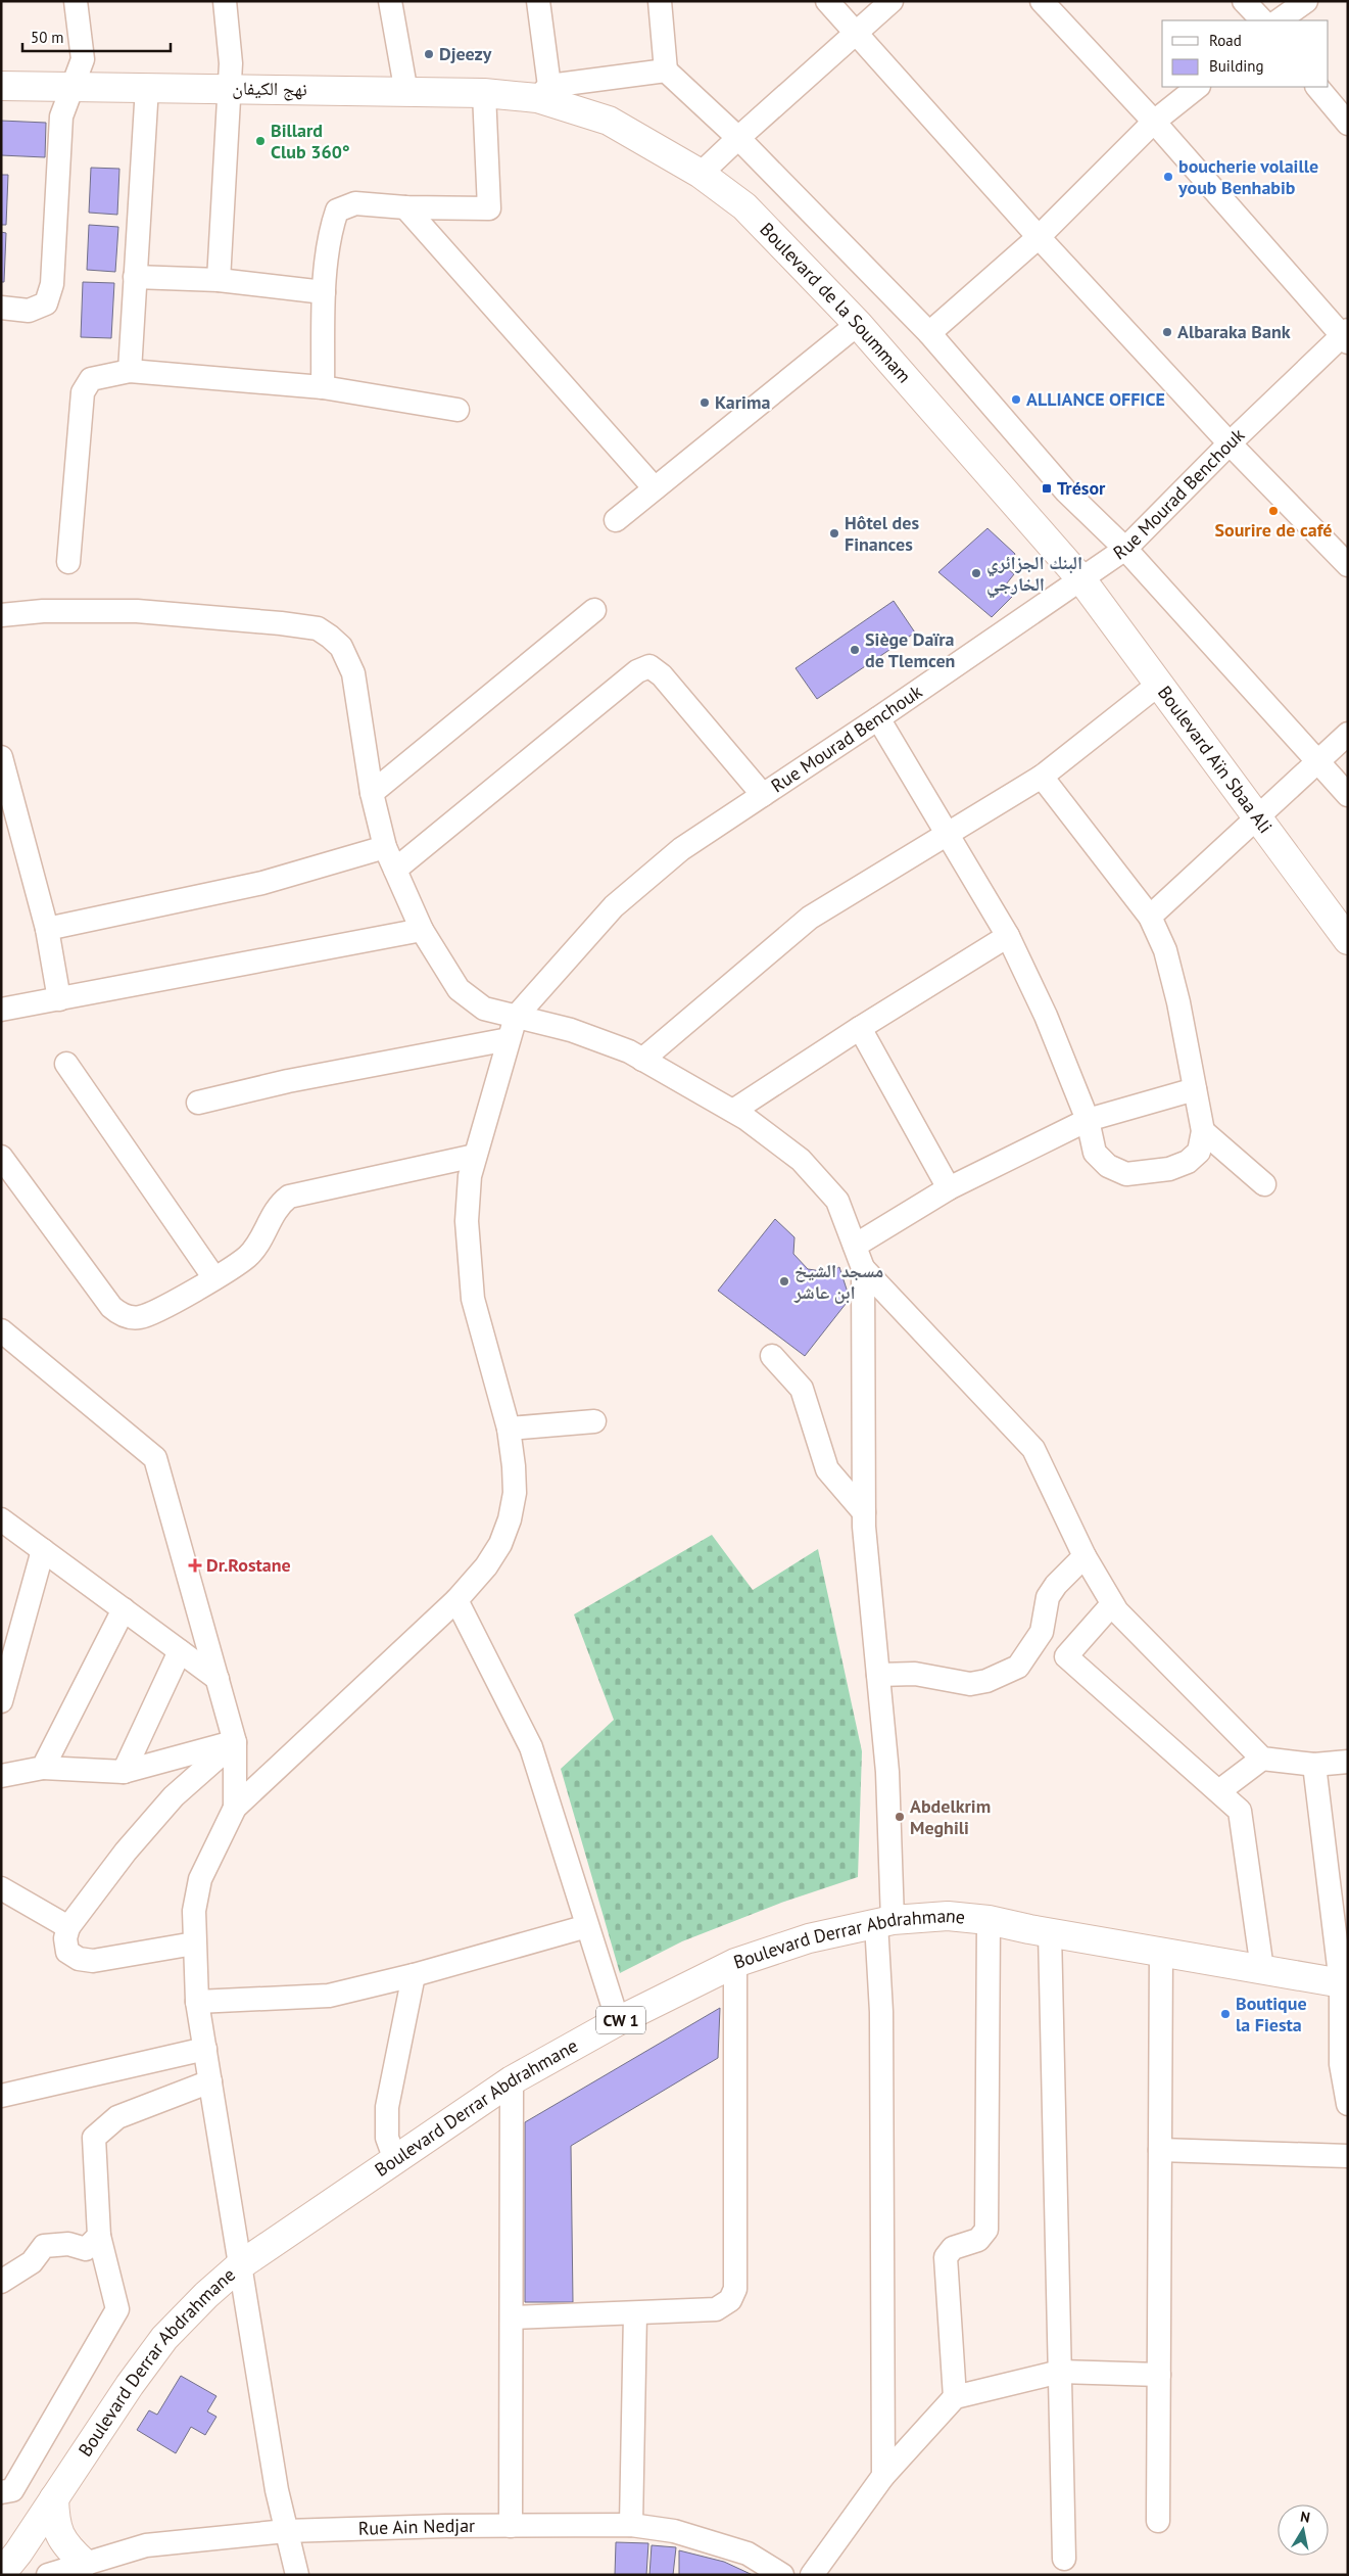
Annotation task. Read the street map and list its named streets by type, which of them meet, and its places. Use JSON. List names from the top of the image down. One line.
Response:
{"streets":{"main road":["نهج الكيفان","Boulevard de la Soummam","Boulevard Aïn Sbaa Ali","Boulevard Derrar Abdrahmane","CW 1"],"street":["Rue Mourad Benchouk","Rue Ain Nedjar"]},"crossings":[["نهج الكيفان","Boulevard de la Soummam"],["Boulevard de la Soummam","Rue Mourad Benchouk"],["Boulevard de la Soummam","Boulevard Aïn Sbaa Ali"],["Rue Mourad Benchouk","Boulevard Aïn Sbaa Ali"]],"places":{"other":["Djeezy","Billard Club 360°","boucherie volaille youb Benhabib","Albaraka Bank","ALLIANCE OFFICE","Karima","Sourire de café","Hôtel des Finances","البنك الجزائري الخارجي","Siège Daïra de Tlemcen","مسجد الشيخ ابن عاشر","Abdelkrim Meghili","Boutique la Fiesta"],"transit":["Trésor"],"health":["Dr.Rostane"]},"legend":["Road","Building"],"scale_bar":"50 m","north":"top"}
